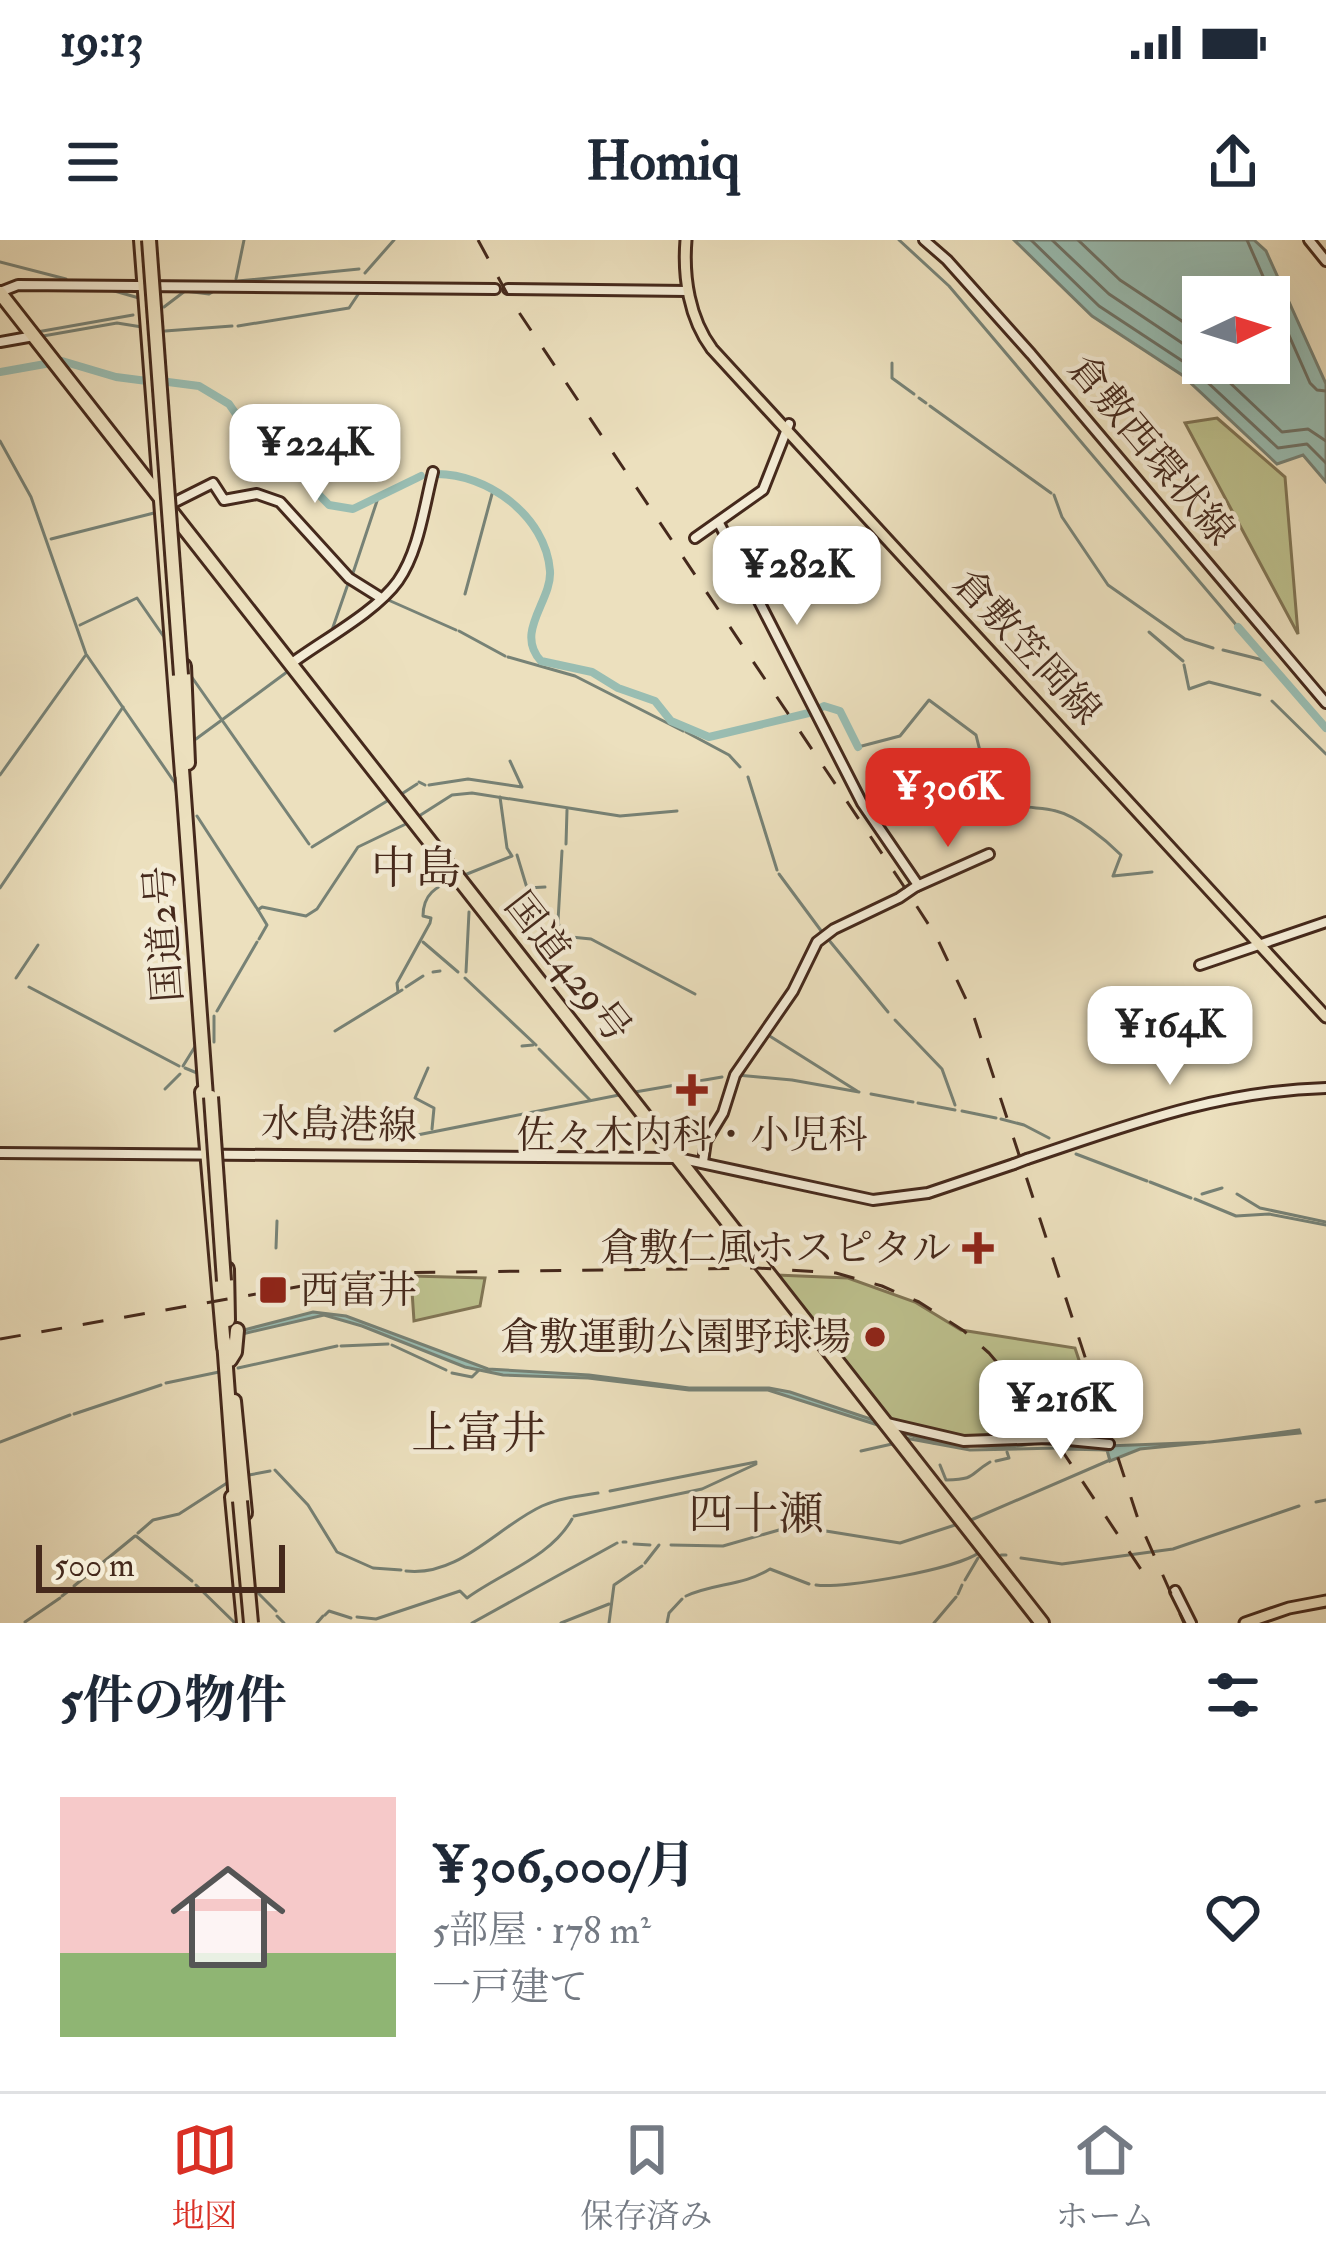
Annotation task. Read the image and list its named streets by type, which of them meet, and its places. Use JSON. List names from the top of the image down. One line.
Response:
{"streets":{"highway":["国道2号","国道429号"],"main road":["倉敷西環状線","倉敷笠岡線","水島港線"]},"crossings":[["国道429号","水島港線"]],"districts":["中島","上富井","四十瀬"],"places":{"health":["佐々木内科・小児科","倉敷仁風ホスピタル"],"transit":["西富井"],"other":["倉敷運動公園野球場"]},"scale_bar":"500 m","north":"right","page":{"status":"19:13","header":"Homiq","price":["¥224K","¥282K","¥306K","¥164K","¥216K"],"scale":"500 m","heading":"5件の物件","list":[{"name":"¥306,000/月","note":"5部屋 · 178 m² · 一戸建て"}],"tabs":["地図","保存済み","ホーム"]}}
